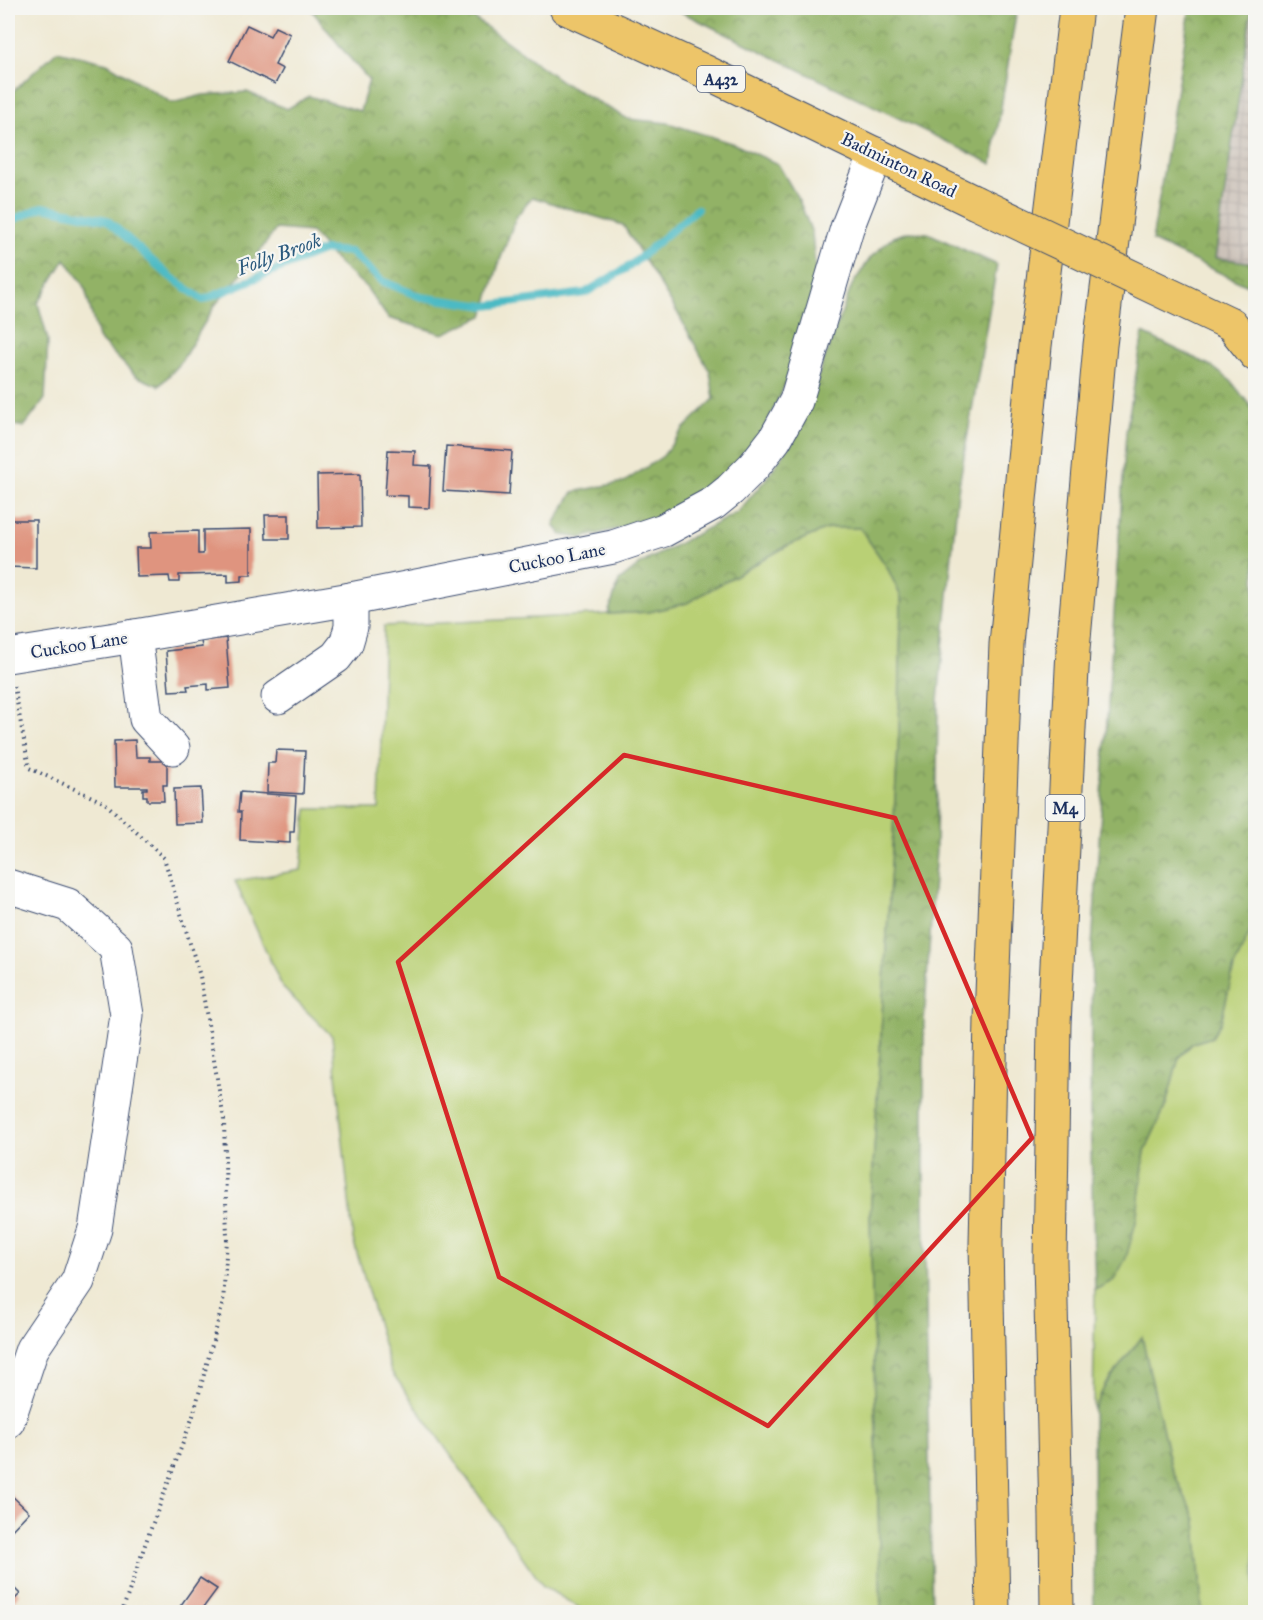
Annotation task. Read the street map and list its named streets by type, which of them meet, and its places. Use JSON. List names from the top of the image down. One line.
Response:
{"streets":{"main road":["A432","Badminton Road","M4"],"street":["Cuckoo Lane"]},"crossings":[["Badminton Road","Cuckoo Lane"]],"water":["Folly Brook"]}
